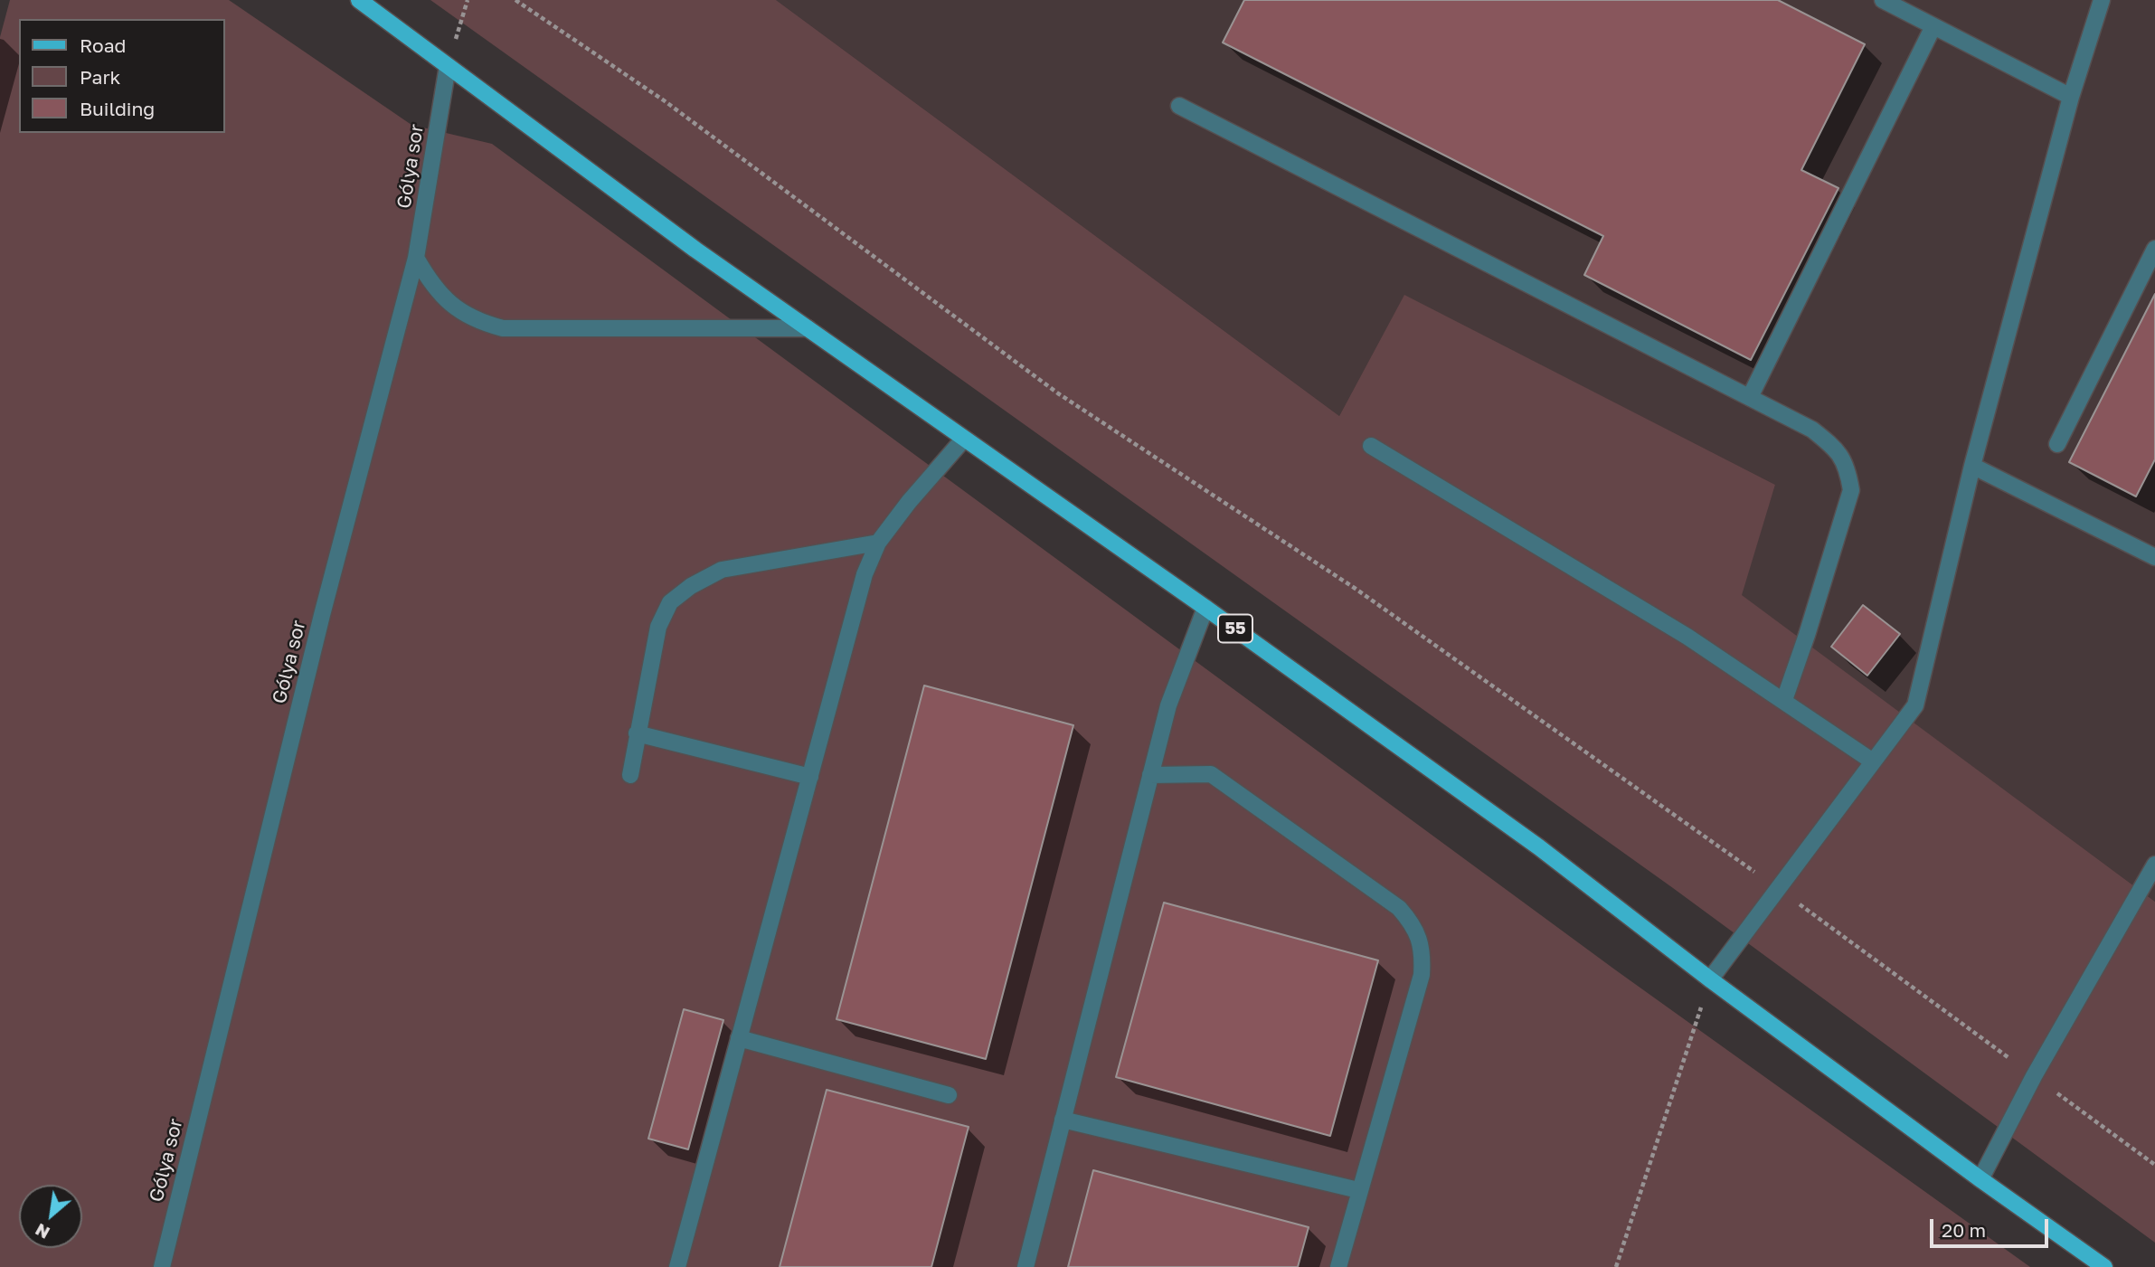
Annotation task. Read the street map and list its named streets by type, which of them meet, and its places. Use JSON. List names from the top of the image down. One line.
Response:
{"streets":{"main road":["55"],"street":["Gólya sor"]},"crossings":[["Gólya sor","55"]],"legend":["Road","Park","Building"],"scale_bar":"20 m","north":"bottom left"}
